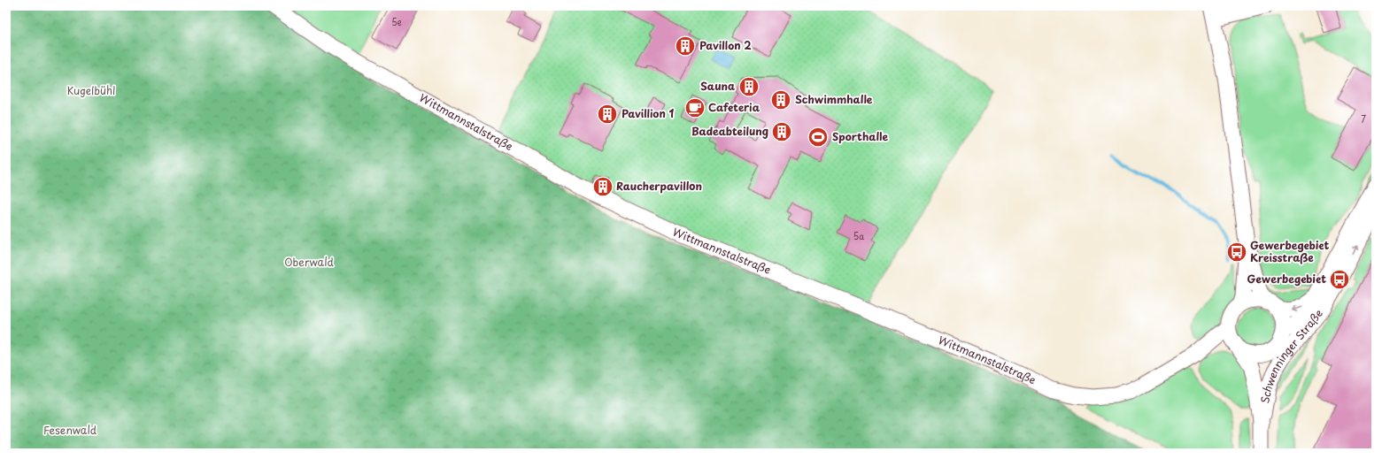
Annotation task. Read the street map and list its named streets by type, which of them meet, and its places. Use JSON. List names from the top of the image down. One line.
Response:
{"streets":{"street":["Wittmannstalstraße","Schwenninger Straße"]},"crossings":[["Wittmannstalstraße","Schwenninger Straße"]],"parks":["Kugelbühl","Oberwald","Fesenwald"],"places":{"building":["Pavillon 2","Sauna","Schwimmhalle","Pavillion 1","Badeabteilung","Raucherpavillon"],"cafe":["Cafeteria"],"sports":["Sporthalle"],"bus stop":["Gewerbegebiet Kreisstraße","Gewerbegebiet"]},"house_numbers":["5e","7","5a"]}
